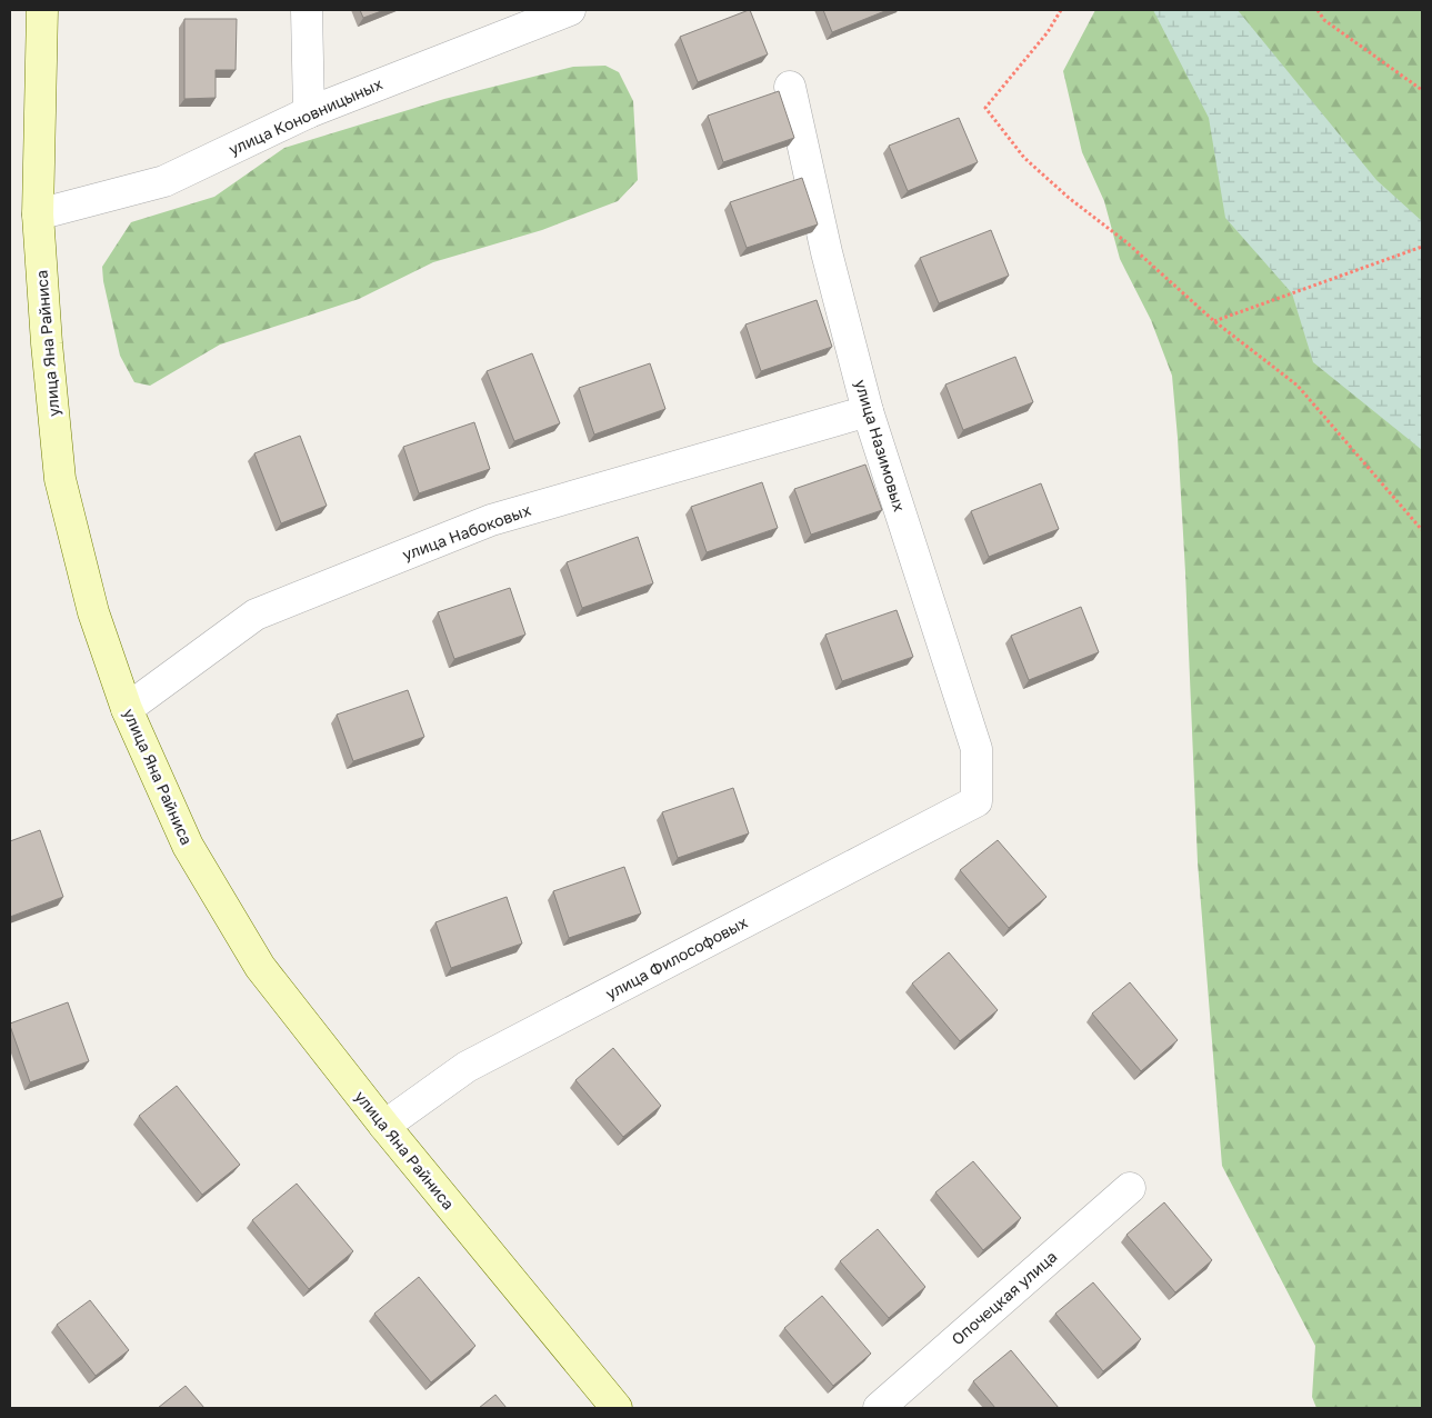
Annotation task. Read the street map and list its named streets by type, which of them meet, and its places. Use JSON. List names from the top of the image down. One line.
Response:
{"streets":{"street":["улица Коновницыных","улица Яна Райниса","улица Назимовых","улица Набоковых","улица Философовых","Опочецкая улица"]},"crossings":[["улица Коновницыных","улица Яна Райниса"],["улица Яна Райниса","улица Набоковых"],["улица Яна Райниса","улица Философовых"],["улица Назимовых","улица Набоковых"],["улица Назимовых","улица Философовых"]]}
